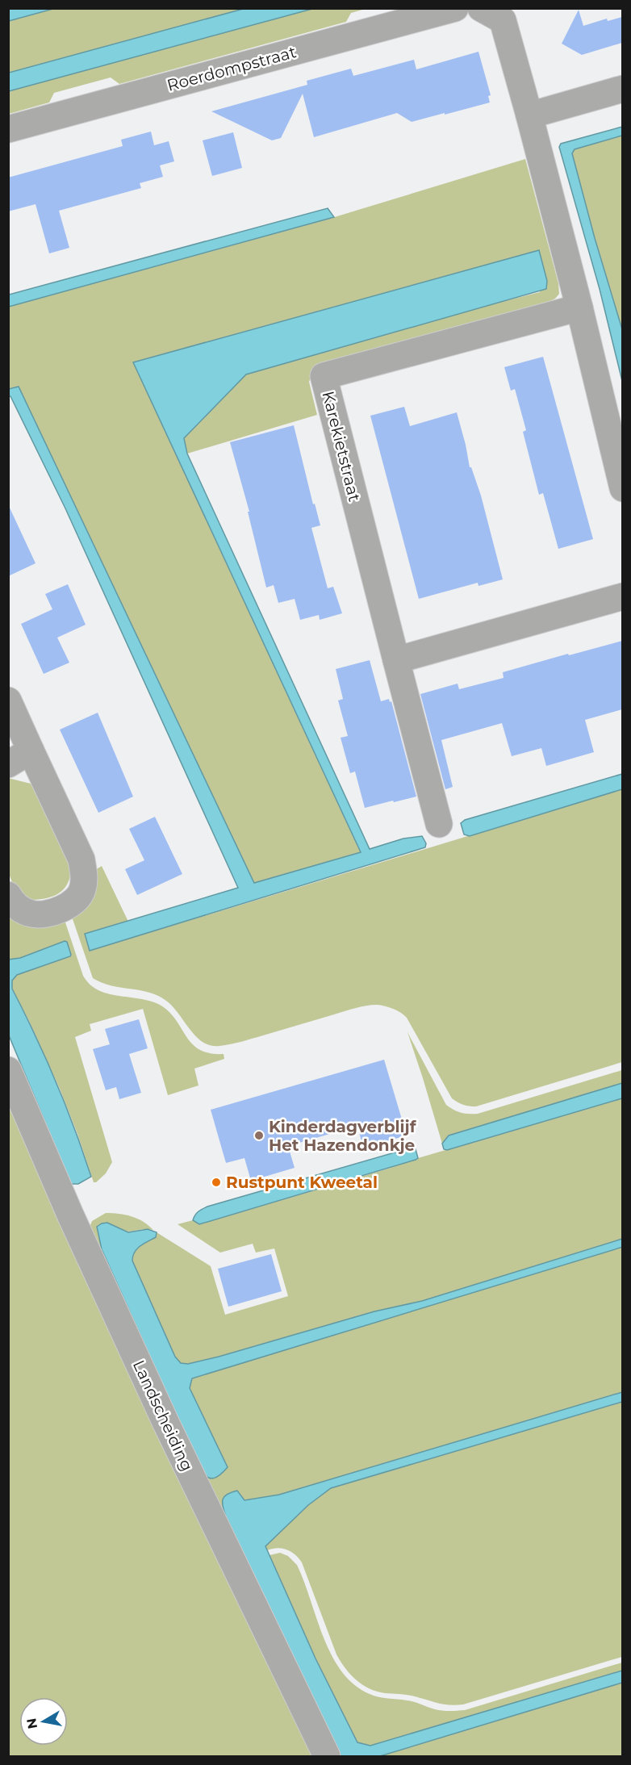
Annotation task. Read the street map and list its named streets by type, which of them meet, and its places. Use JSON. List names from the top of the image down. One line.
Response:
{"streets":{"street":["Roerdompstraat","Karekietstraat","Landscheiding"]},"places":["Kinderdagverblijf Het Hazendonkje","Rustpunt Kweetal"],"north":"left"}
